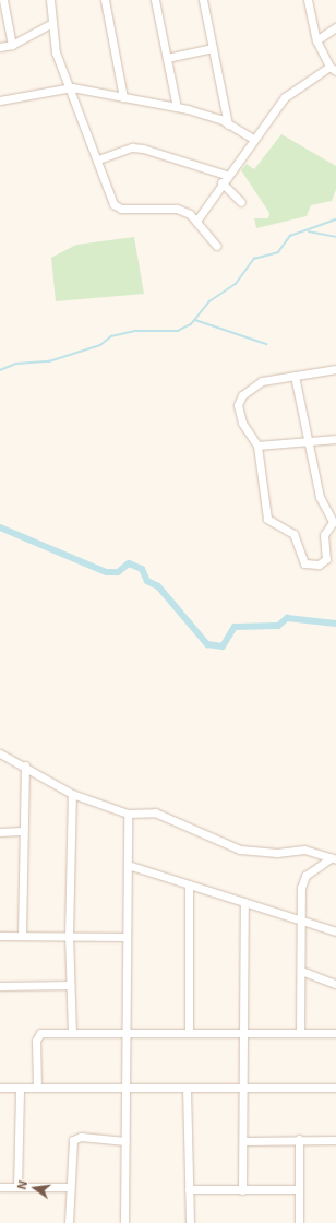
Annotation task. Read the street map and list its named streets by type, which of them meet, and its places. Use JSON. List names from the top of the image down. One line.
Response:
{"north":"left"}
